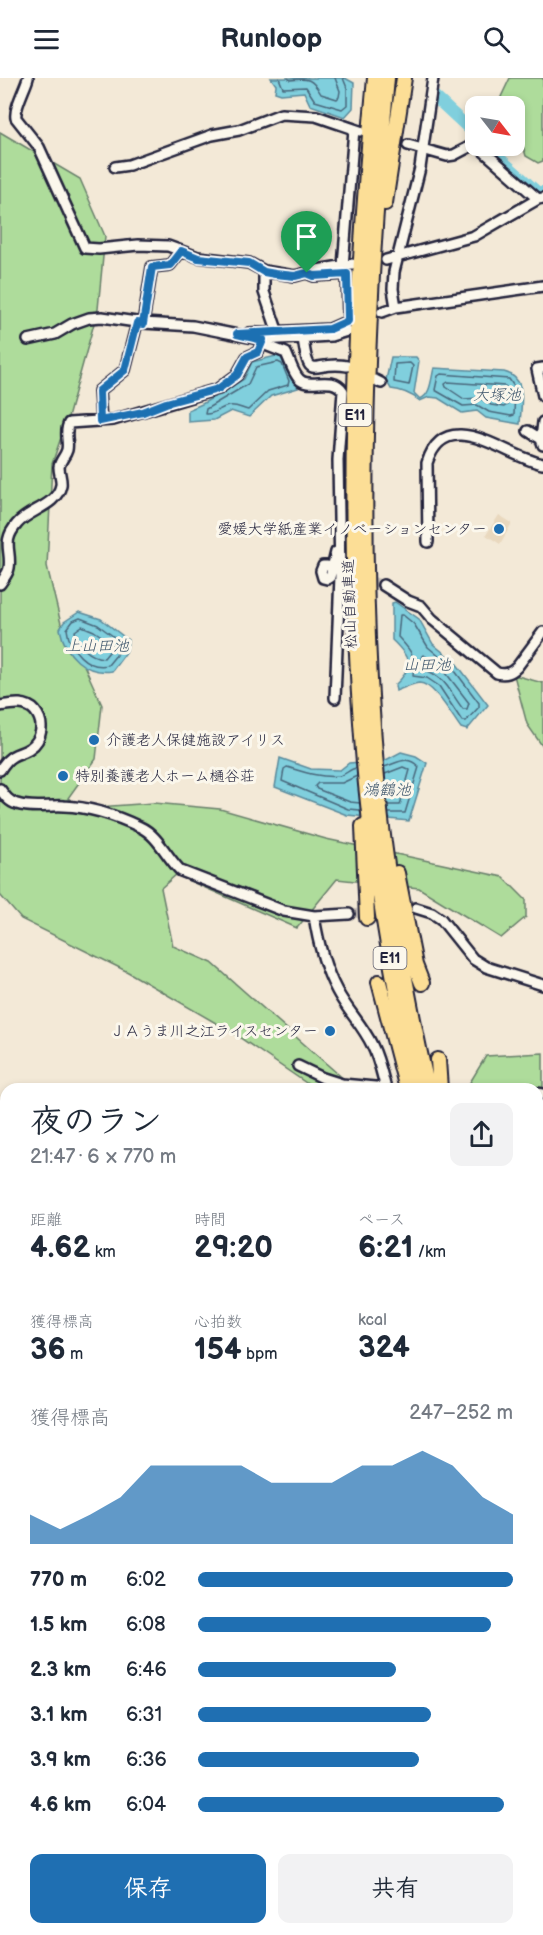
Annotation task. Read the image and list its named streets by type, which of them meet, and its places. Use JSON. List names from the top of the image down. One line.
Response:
{"streets":{"highway":["E11","松山自動車道"]},"water":["大塚池","上山田池","山田池","鴻鶴池"],"places":["愛媛大学紙産業イノベーションセンター","介護老人保健施設アイリス","特別養護老人ホーム樋谷荘","ＪＡうま川之江ライスセンター"],"north":"bottom right","page":{"header":"Runloop","heading":["夜のラン","21:47 · 6 × 770 m"],"stats":[["距離","4.62 km"],["時間","29:20"],["ペース","6:21 /km"],["獲得標高","36 m"],["心拍数","154 bpm"],["kcal","324"]],"chart":["獲得標高","247–252 m"],"list":[{"name":"770 m","note":"6:02"},{"name":"1.5 km","note":"6:08"},{"name":"2.3 km","note":"6:46"},{"name":"3.1 km","note":"6:31"},{"name":"3.9 km","note":"6:36"},{"name":"4.6 km","note":"6:04"}],"buttons":["保存","共有"]}}
